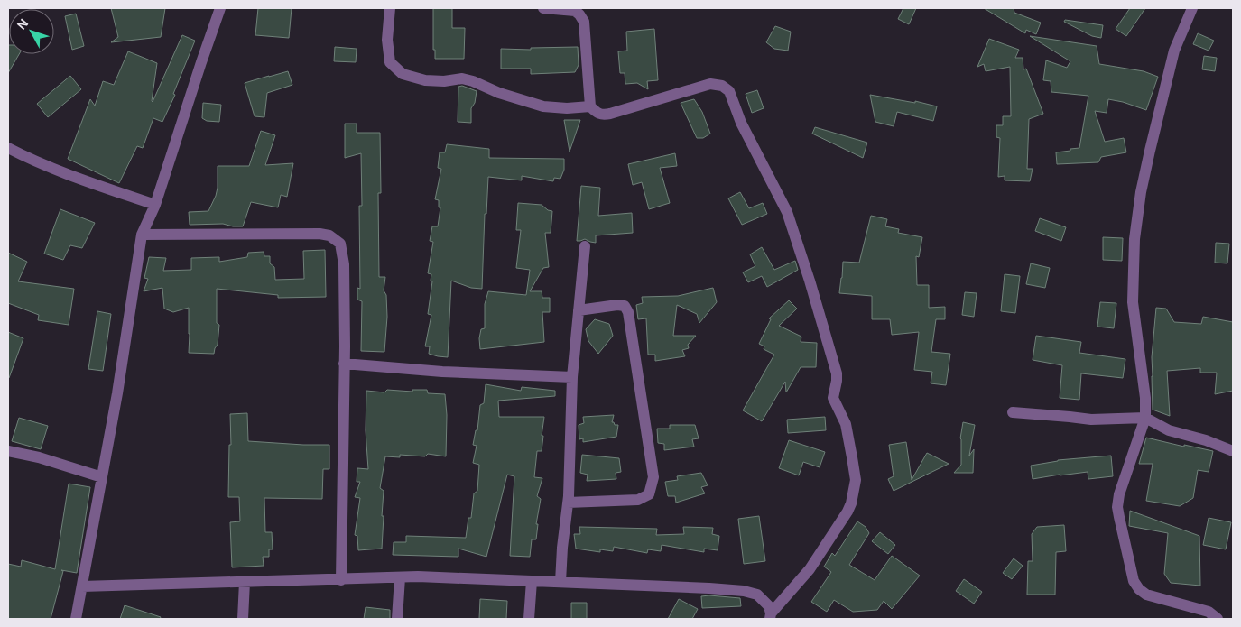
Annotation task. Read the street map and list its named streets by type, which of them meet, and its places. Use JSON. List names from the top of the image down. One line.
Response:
{"north":"top left"}
